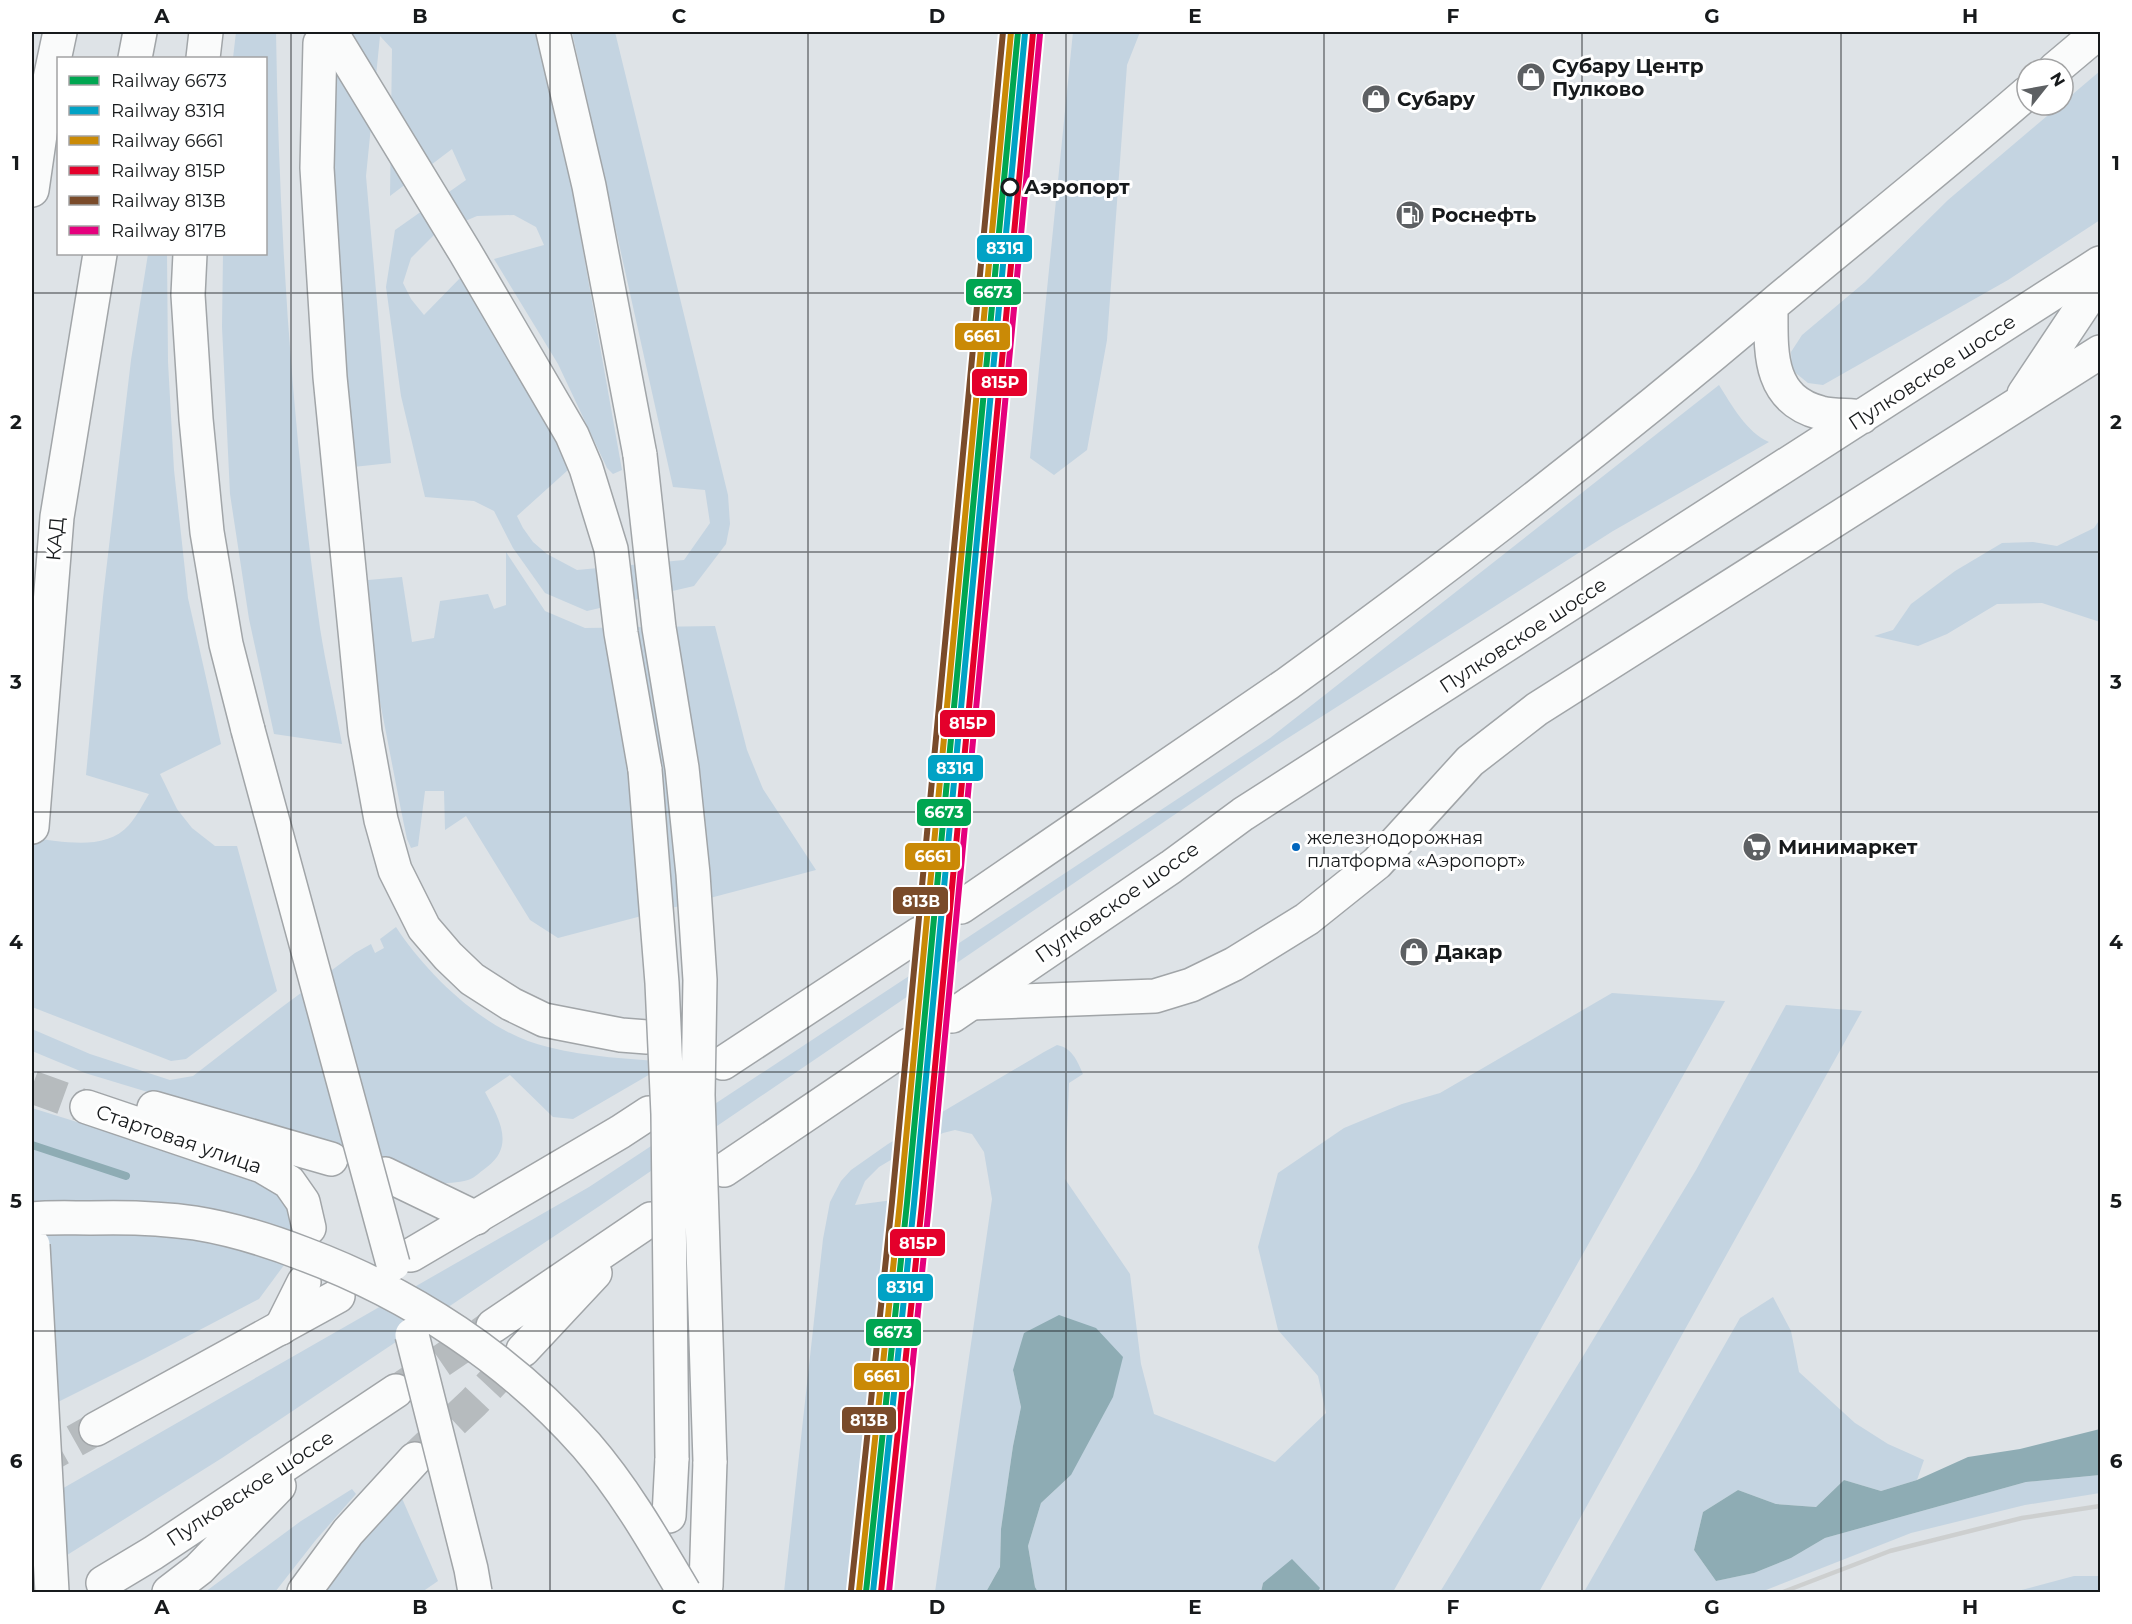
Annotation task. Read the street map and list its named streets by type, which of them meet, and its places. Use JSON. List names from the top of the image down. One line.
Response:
{"streets":{"main road":["Пулковское шоссе","КАД","Стартовая улица"]},"places":{"shop":["Субару Центр Пулково","Субару","Дакар"],"other":["Аэропорт","железнодорожная платформа «Аэропорт»"],"fuel station":["Роснефть"],"supermarket":["Минимаркет"]},"lines":["rail line 6673","rail line 6661","rail line 813В","rail line 831Я","rail line 815Р","rail line 817В"],"legend":["Railway 6673","Railway 831Я","Railway 6661","Railway 815Р","Railway 813В","Railway 817В"],"north":"top right","grid":{"columns":["A","B","C","D","E","F","G","H"],"rows":["1","2","3","4","5","6"]}}
